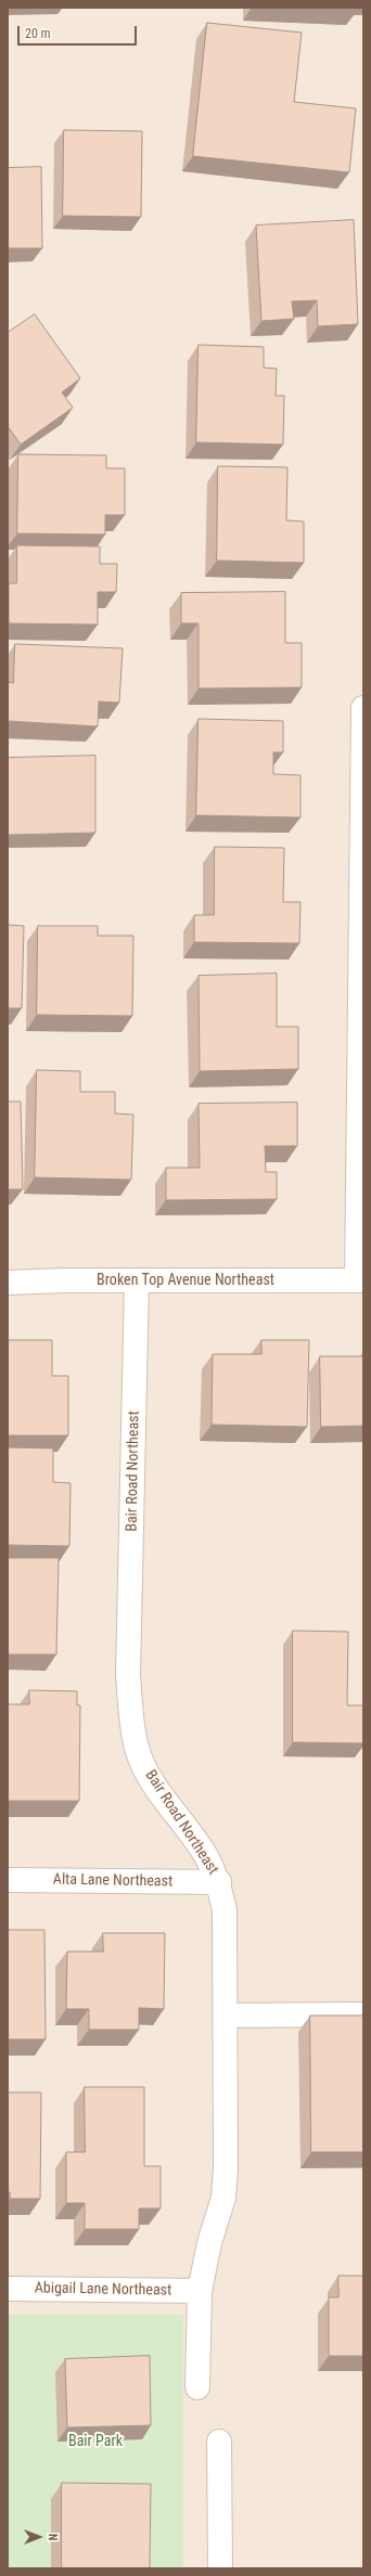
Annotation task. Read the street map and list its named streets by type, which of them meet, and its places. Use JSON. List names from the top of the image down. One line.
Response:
{"streets":{"street":["Broken Top Avenue Northeast","Bair Road Northeast","Alta Lane Northeast","Abigail Lane Northeast"]},"crossings":[["Broken Top Avenue Northeast","Bair Road Northeast"],["Bair Road Northeast","Alta Lane Northeast"],["Bair Road Northeast","Abigail Lane Northeast"]],"parks":["Bair Park"],"scale_bar":"20 m","north":"right"}
